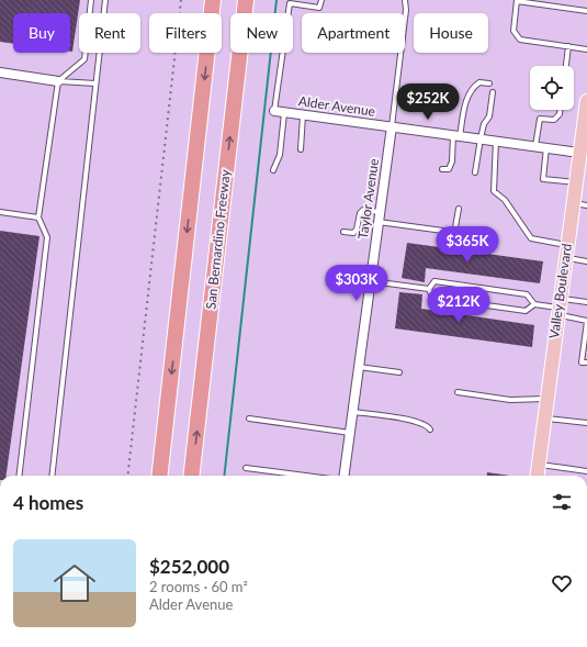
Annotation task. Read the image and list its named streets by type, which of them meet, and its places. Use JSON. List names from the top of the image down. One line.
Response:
{"streets":{"highway":["San Bernardino Freeway"],"main road":["Valley Boulevard"],"street":["Alder Avenue","Taylor Avenue"]},"crossings":[["Alder Avenue","Taylor Avenue"],["Alder Avenue","Valley Boulevard"]],"page":{"chip":["Buy","Rent","Filters","New","Apartment","House"],"price":["$252K","$365K","$303K","$212K"],"heading":"4 homes","list":[{"name":"$252,000","note":"2 rooms · 60 m² · Alder Avenue"}]}}
